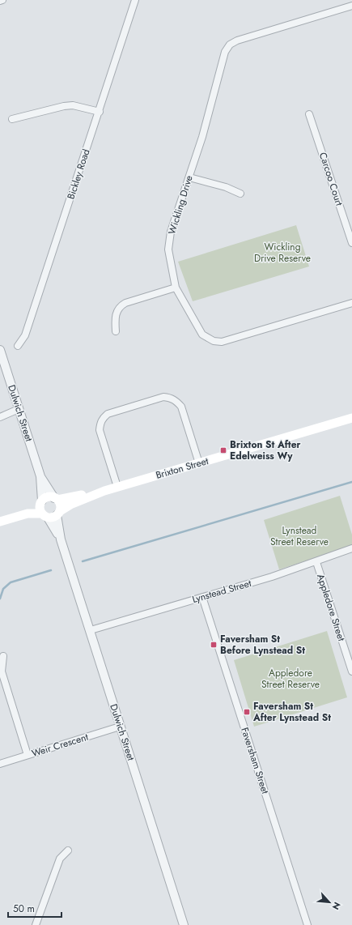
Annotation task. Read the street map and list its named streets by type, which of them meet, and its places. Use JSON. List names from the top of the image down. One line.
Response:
{"streets":{"main road":["Brixton Street"],"street":["Bickley Road","Carcoo Court","Wickling Drive","Dulwich Street","Lynstead Street","Appledore Street","Weir Crescent","Faversham Street"]},"crossings":[["Dulwich Street","Brixton Street"],["Dulwich Street","Lynstead Street"],["Dulwich Street","Weir Crescent"],["Lynstead Street","Appledore Street"],["Lynstead Street","Faversham Street"]],"parks":["Wickling Drive Reserve","Lynstead Street Reserve","Appledore Street Reserve"],"places":{"transit":["Brixton St After Edelweiss Wy","Faversham St Before Lynstead St","Faversham St After Lynstead St"]},"scale_bar":"50 m","north":"bottom right"}
